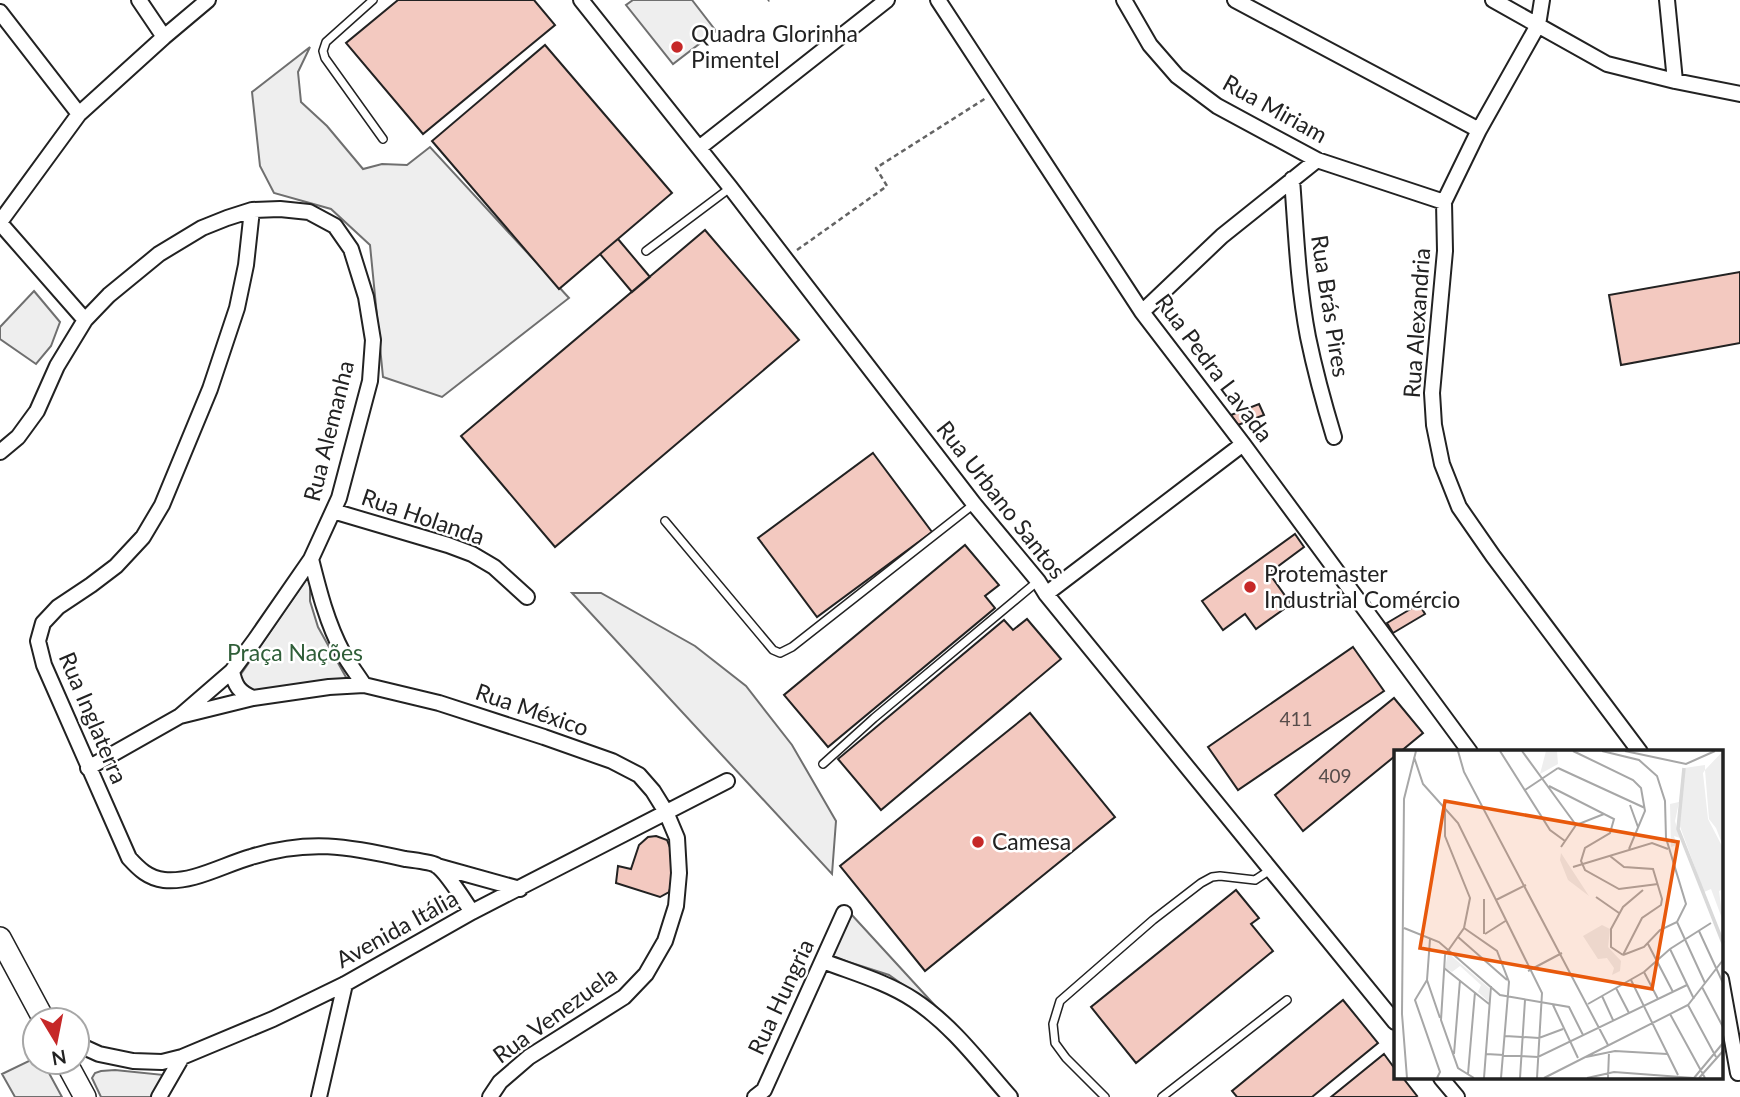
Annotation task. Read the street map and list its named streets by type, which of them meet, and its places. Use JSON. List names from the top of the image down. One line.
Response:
{"streets":{"street":["Rua Miriam","Rua Brás Pires","Rua Alexandria","Rua Pedra Lavada","Rua Alemanha","Rua Urbano Santos","Rua Holanda","Rua México","Rua Inglaterra","Avenida Itália","Rua Hungria","Rua Venezuela"]},"crossings":[["Rua Miriam","Rua Alexandria"],["Rua Alemanha","Rua Holanda"],["Rua Alemanha","Rua México"],["Rua Alemanha","Rua Inglaterra"],["Rua México","Rua Inglaterra"],["Rua México","Avenida Itália"],["Rua México","Rua Venezuela"],["Rua Inglaterra","Avenida Itália"],["Avenida Itália","Rua Venezuela"]],"parks":["Praça Nações"],"places":["Quadra Glorinha Pimentel","Protemaster Industrial Comércio","Camesa"],"house_numbers":["411","409"],"north":"bottom"}
